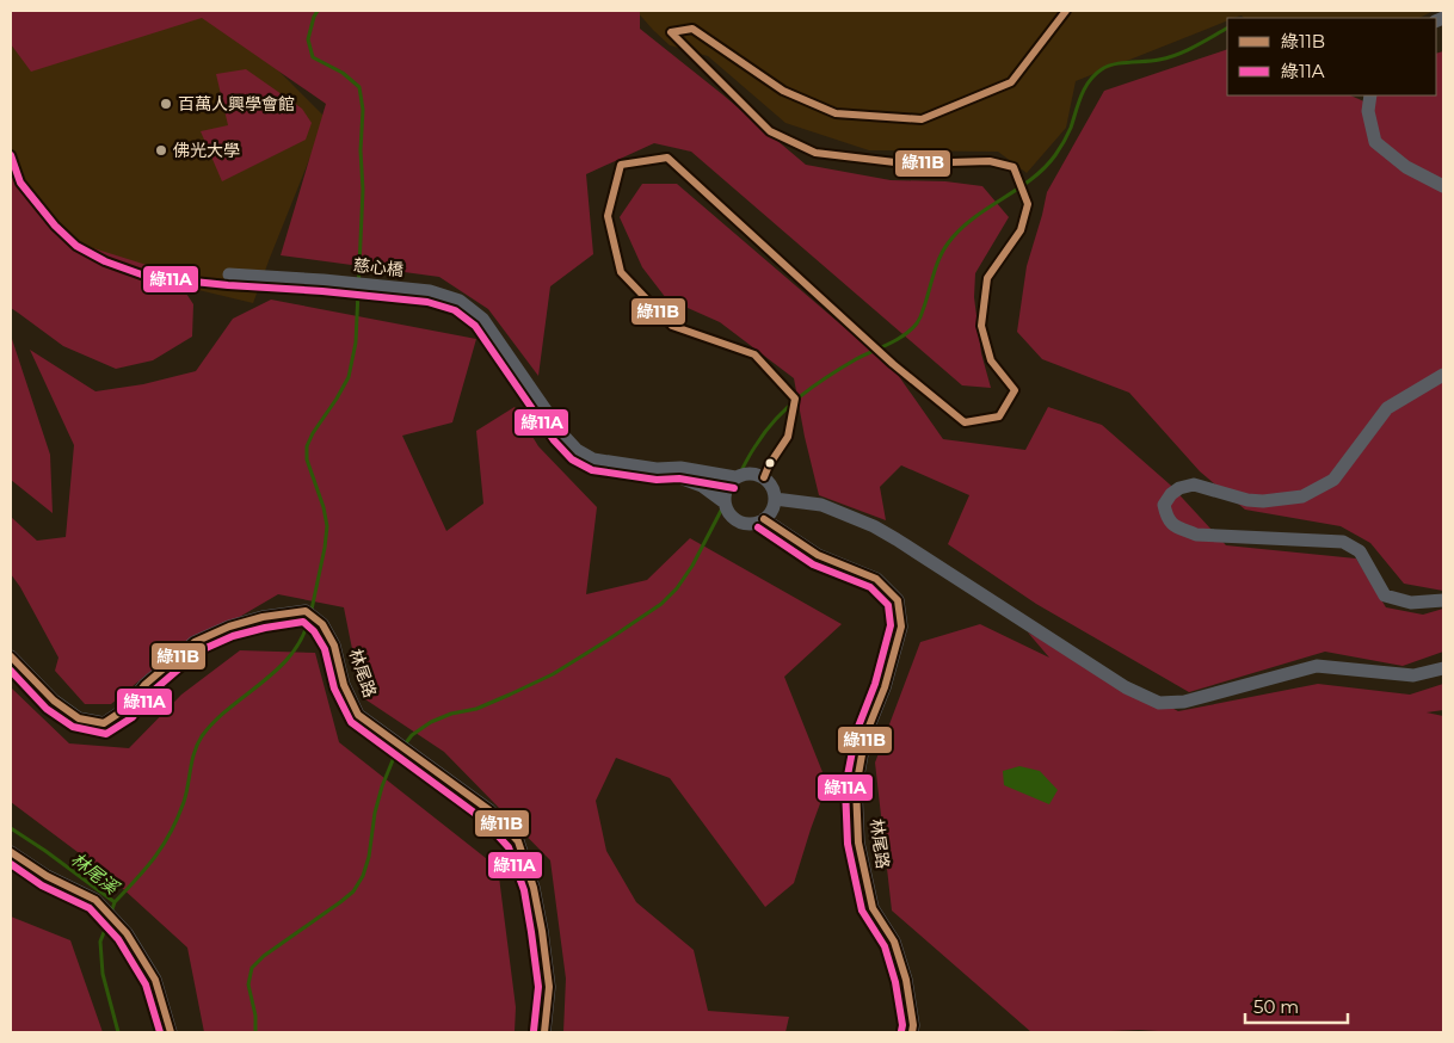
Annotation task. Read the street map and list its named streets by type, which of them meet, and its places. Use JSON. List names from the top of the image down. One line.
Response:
{"streets":{"street":["慈心橋","林尾路"]},"water":["林尾溪"],"places":["百萬人興學會館","佛光大學"],"lines":["transit line 綠11B","transit line 綠11A"],"legend":["綠11B","綠11A"],"scale_bar":"50 m"}
